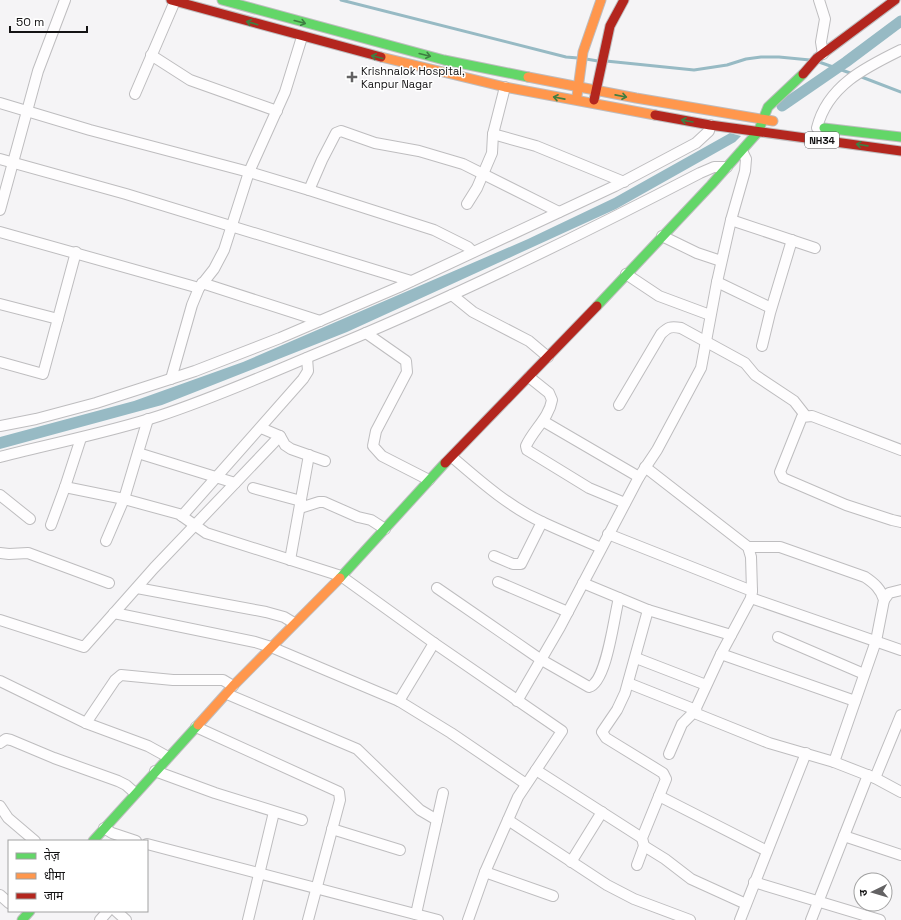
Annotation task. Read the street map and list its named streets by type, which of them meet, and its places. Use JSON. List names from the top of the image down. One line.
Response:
{"streets":{"main road":["NH34"]},"places":{"health":["Krishnalok Hospital, Kanpur Nagar"]},"legend":["तेज़","धीमा","जाम"],"scale_bar":"50 m","north":"left"}
